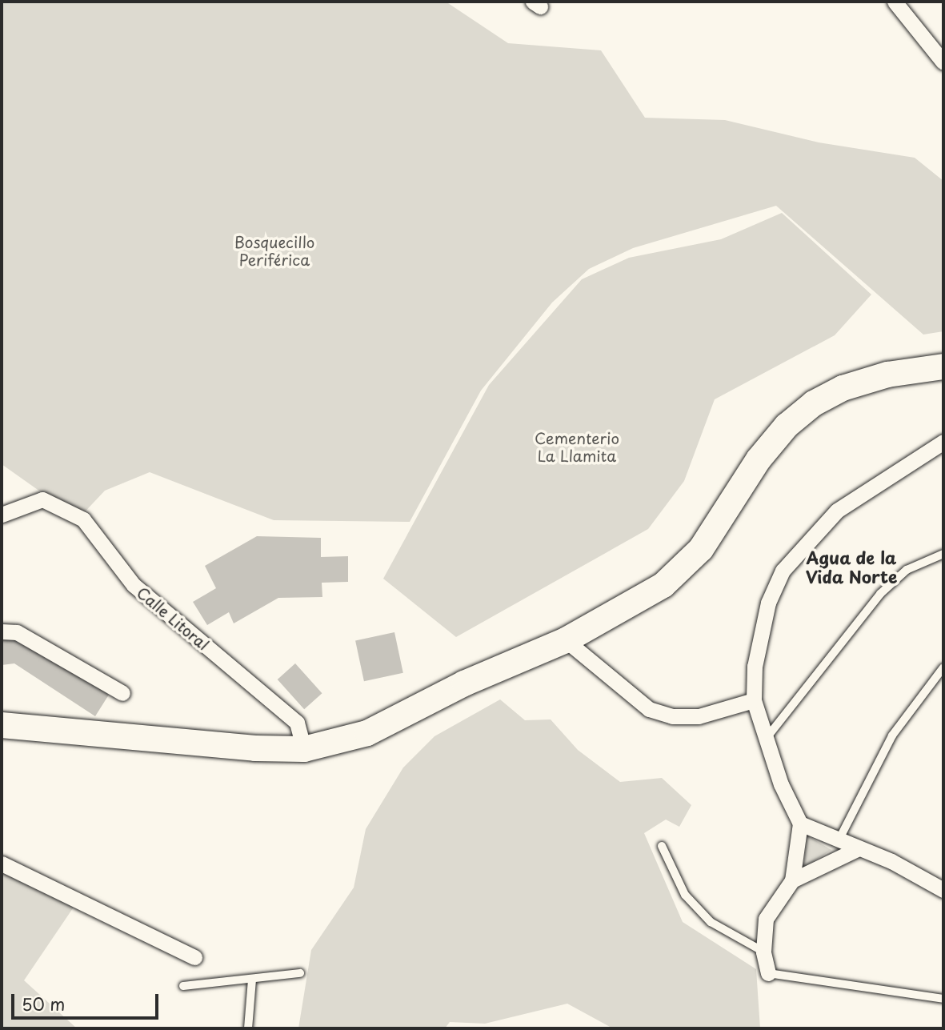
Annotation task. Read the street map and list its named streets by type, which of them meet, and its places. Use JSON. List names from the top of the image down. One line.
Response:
{"streets":{"street":["Calle Litoral"]},"districts":["Agua de la Vida Norte"],"parks":["Bosquecillo Periférica","Cementerio La Llamita"],"scale_bar":"50 m"}
